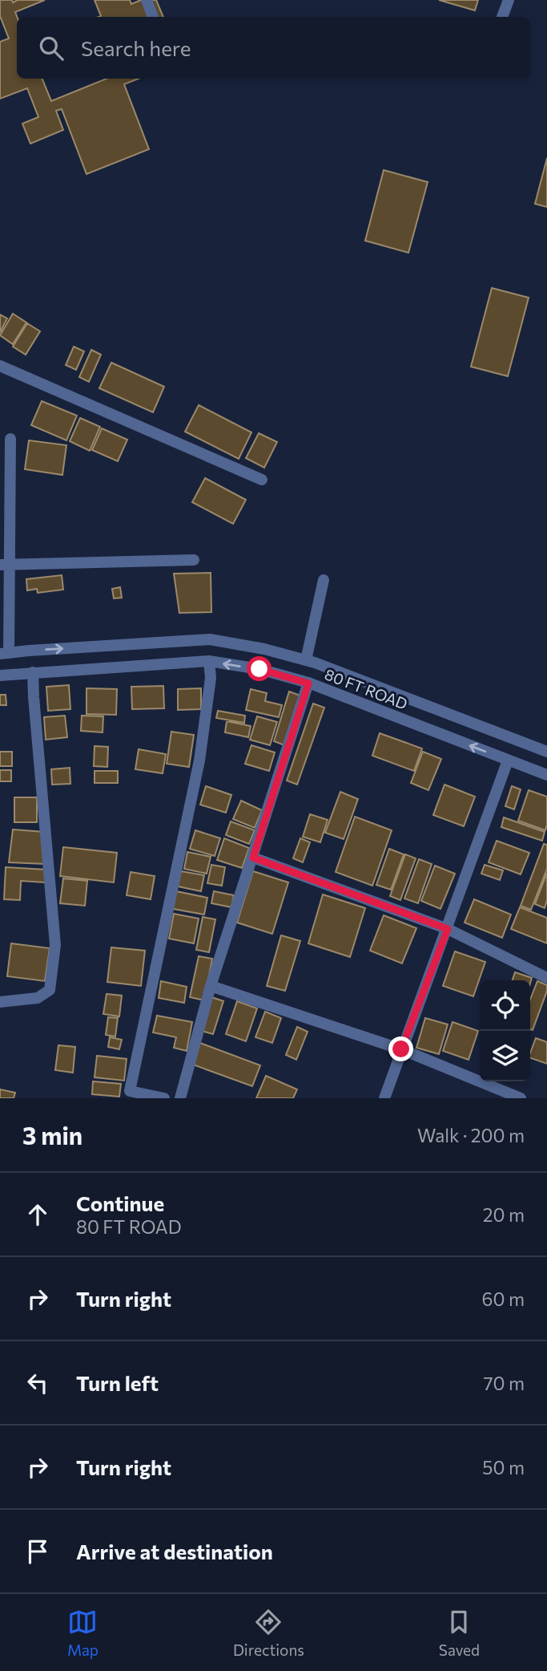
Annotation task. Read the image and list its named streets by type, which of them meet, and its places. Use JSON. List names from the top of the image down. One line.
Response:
{"streets":{"street":["80 FT ROAD"]},"page":{"search":"Search here","heading":["3 min","Walk · 200 m"],"list":[["Continue","80 FT ROAD","20 m"],["Turn right","60 m"],["Turn left","70 m"],["Turn right","50 m"],"Arrive at destination"],"nav":["Map","Directions","Saved"]}}
